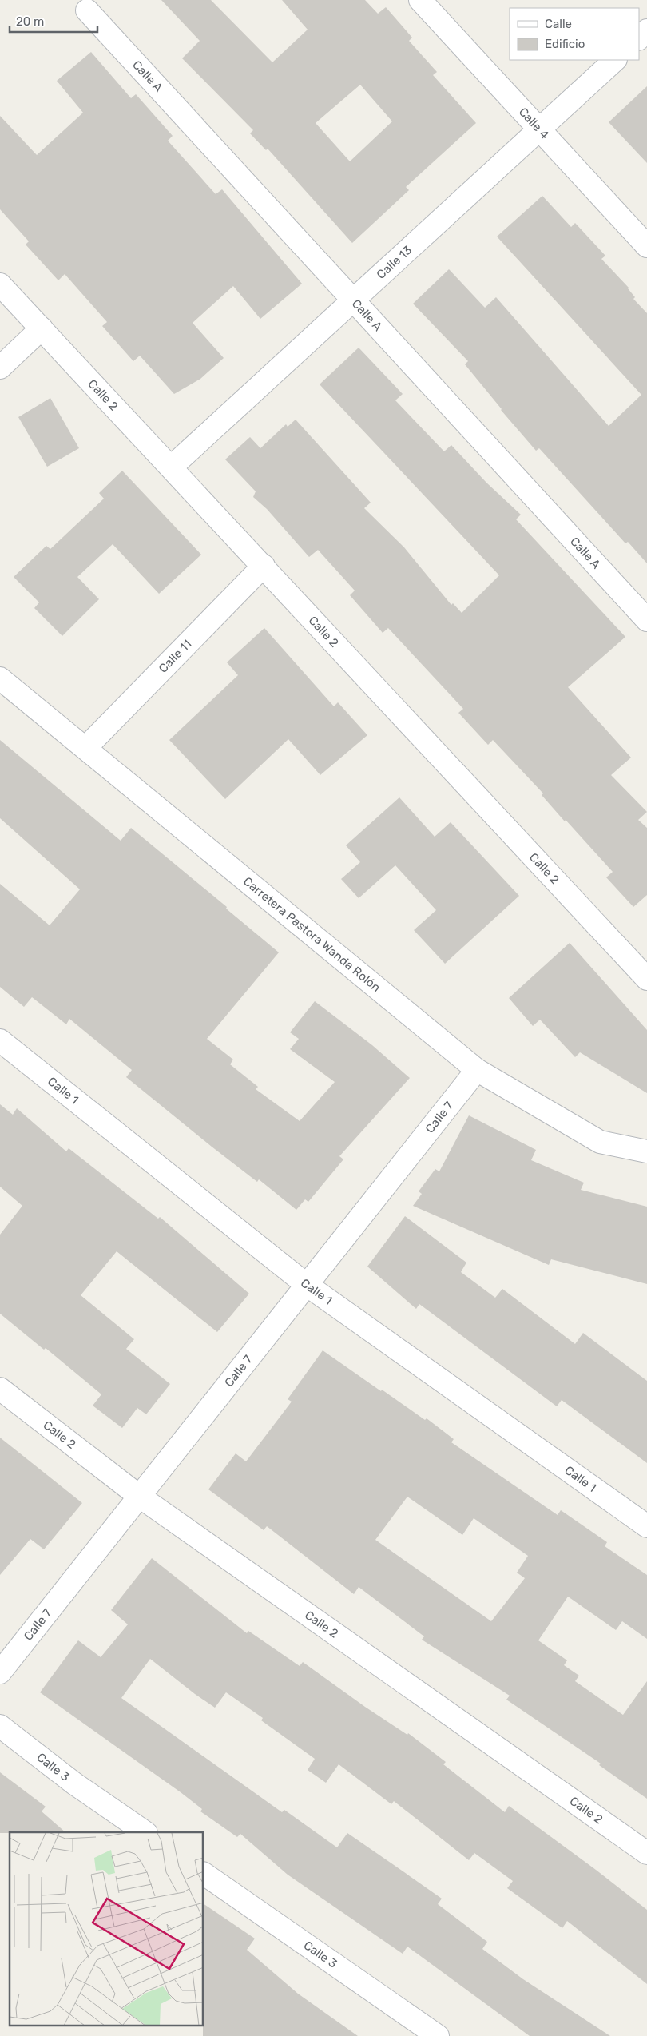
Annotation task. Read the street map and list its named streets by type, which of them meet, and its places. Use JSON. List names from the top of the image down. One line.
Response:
{"streets":{"street":["Calle A","Calle 4","Calle 13","Calle 2","Calle 11","Carretera Pastora Wanda Rolón","Calle 1","Calle 7","Calle 3"]},"crossings":[["Calle A","Calle 13"],["Calle 4","Calle 13"],["Calle 13","Calle 2"],["Calle 2","Calle 11"],["Calle 2","Calle 7"],["Calle 11","Carretera Pastora Wanda Rolón"],["Carretera Pastora Wanda Rolón","Calle 7"],["Calle 1","Calle 7"]],"legend":["Calle","Edificio"],"scale_bar":"20 m"}
